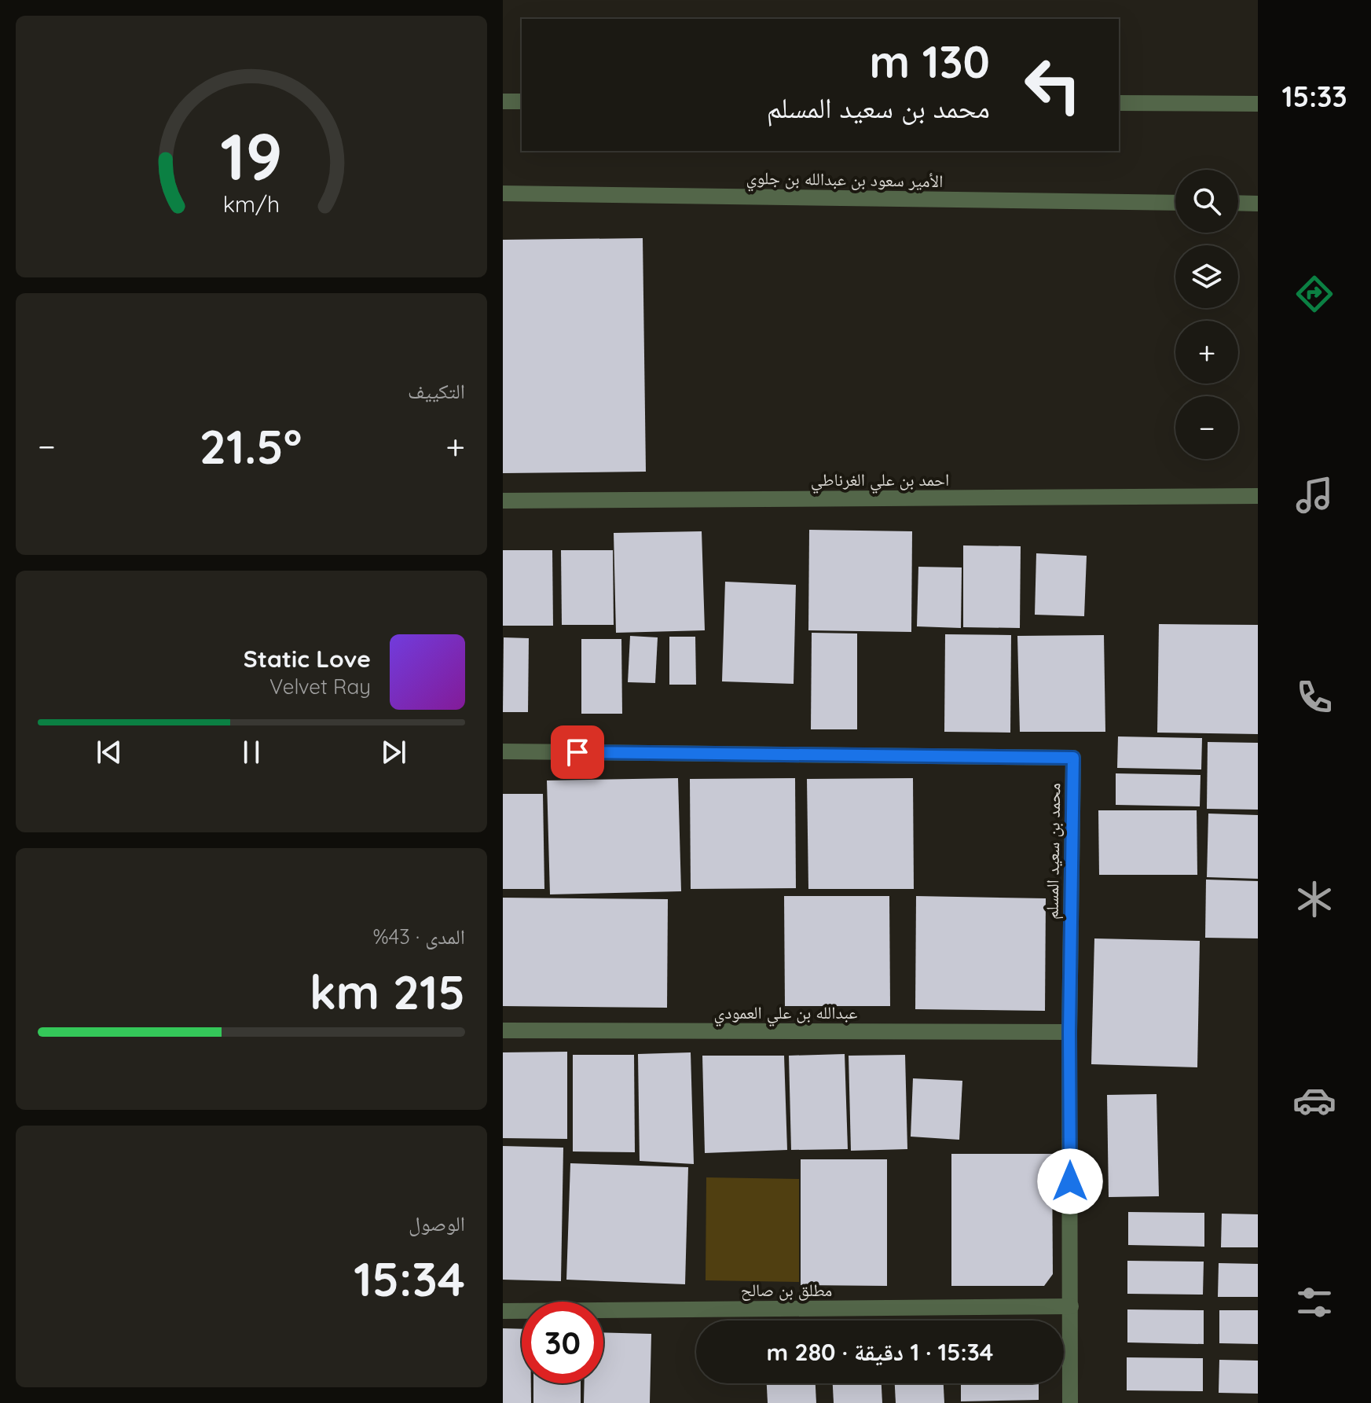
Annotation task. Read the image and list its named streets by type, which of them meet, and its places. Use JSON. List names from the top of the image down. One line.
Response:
{"streets":{"street":["الأمير سعود بن عبدالله بن جلوي","احمد بن علي الغرناطي","محمد بن سعيد المسلم","عبدالله بن علي العمودي","مطلق بن صالح"]},"crossings":[["محمد بن سعيد المسلم","عبدالله بن علي العمودي"],["محمد بن سعيد المسلم","مطلق بن صالح"]],"page":{"tabs":"15:33","turn":["130 m","محمد بن سعيد المسلم"],"map_buttons":["+","−"],"tile":["التكييف",["المدى · 43%","215 km"],["الوصول","15:34"]],"heat":["−","21.5°","+"],"song":["Static Love","Velvet Ray"],"limit":"30","trip":"15:34 · 1 دقيقة · 280 m","gauge":["19","km/h"]}}
